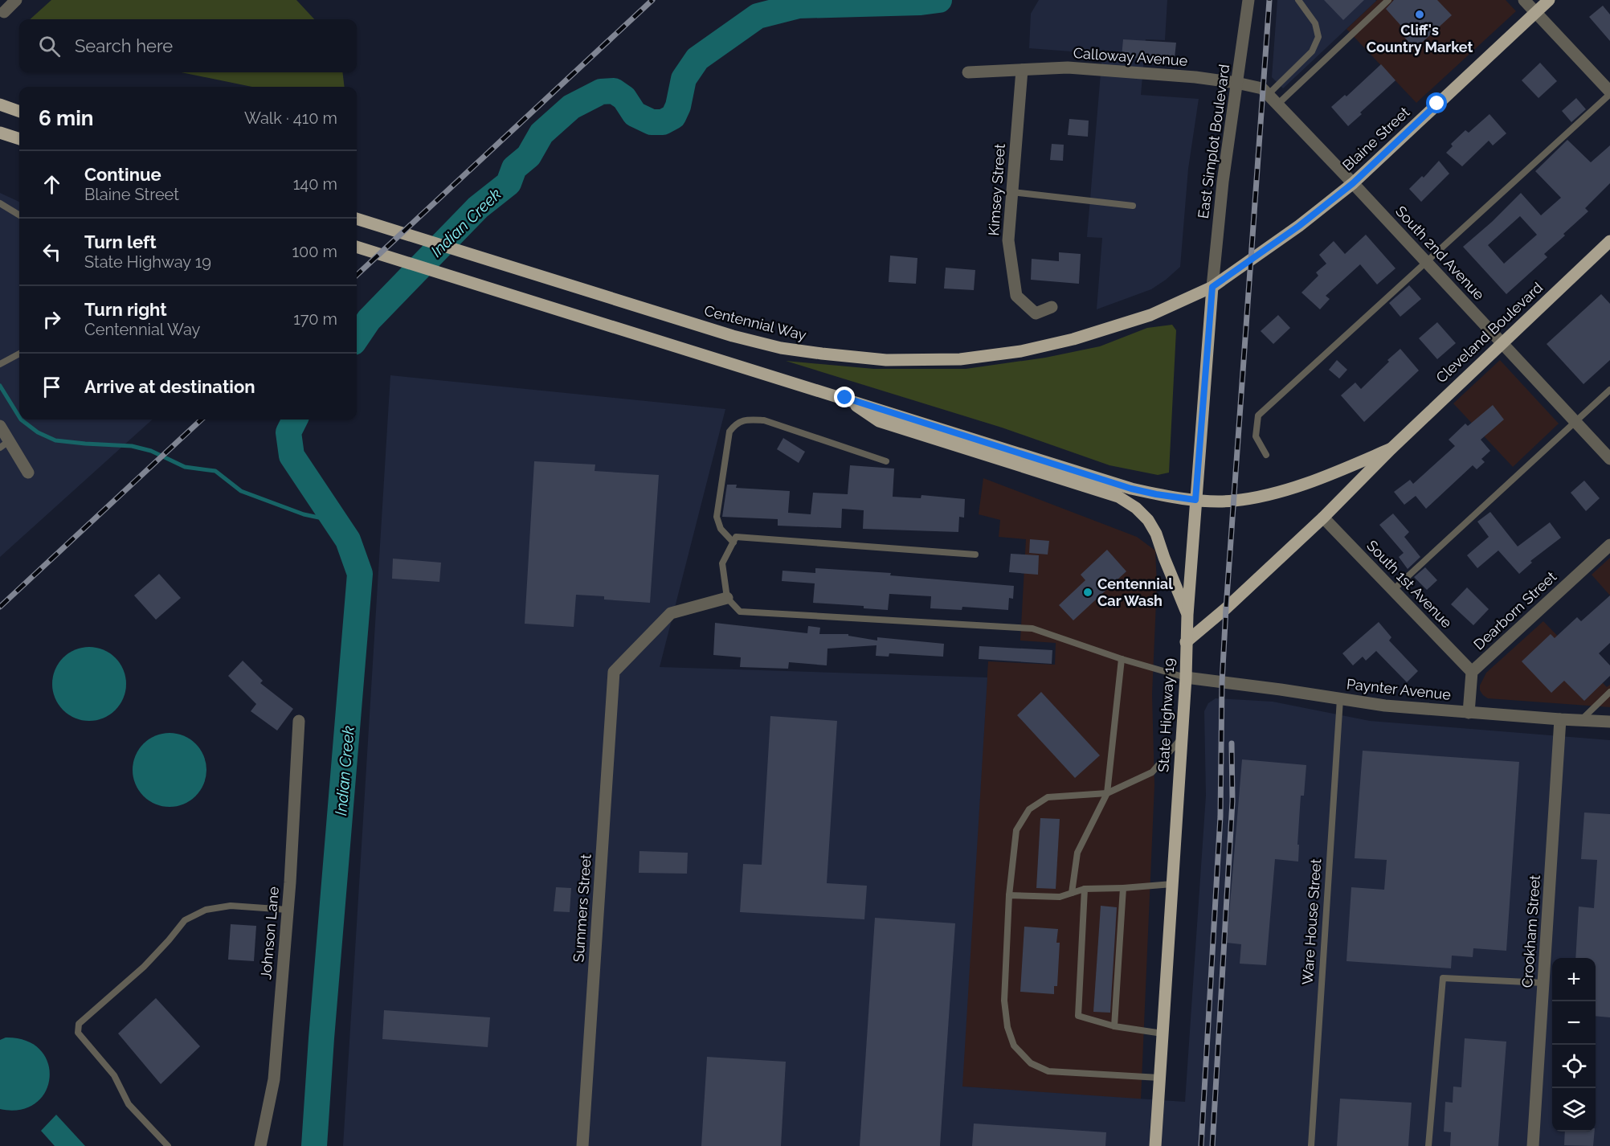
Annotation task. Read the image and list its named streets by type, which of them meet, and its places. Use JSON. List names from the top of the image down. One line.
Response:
{"streets":{"main road":["Blaine Street","Centennial Way","Cleveland Boulevard","State Highway 19"],"street":["Calloway Avenue","East Simplot Boulevard","Kimsey Street","South 2nd Avenue","South 1st Avenue","Dearborn Street","Paynter Avenue","Summers Street","Crookham Street","Johnson Lane"],"lane":["Ware House Street"]},"crossings":[["Calloway Avenue","East Simplot Boulevard"],["Calloway Avenue","Kimsey Street"],["Calloway Avenue","South 2nd Avenue"],["Blaine Street","East Simplot Boulevard"],["Blaine Street","South 2nd Avenue"],["Blaine Street","Centennial Way"],["Blaine Street","State Highway 19"],["East Simplot Boulevard","South 2nd Avenue"],["East Simplot Boulevard","Centennial Way"],["East Simplot Boulevard","State Highway 19"],["South 2nd Avenue","Cleveland Boulevard"],["Centennial Way","State Highway 19"],["Cleveland Boulevard","South 1st Avenue"],["Cleveland Boulevard","State Highway 19"],["South 1st Avenue","Dearborn Street"],["Dearborn Street","Paynter Avenue"],["Paynter Avenue","State Highway 19"],["Paynter Avenue","Ware House Street"],["Paynter Avenue","Crookham Street"]],"water":["Indian Creek"],"places":["Cliff's Country Market","Centennial Car Wash"],"page":{"search":"Search here","heading":["6 min","Walk · 410 m"],"list":[["Continue","Blaine Street","140 m"],["Turn left","State Highway 19","100 m"],["Turn right","Centennial Way","170 m"],"Arrive at destination"],"map_buttons":["+","−"]}}
